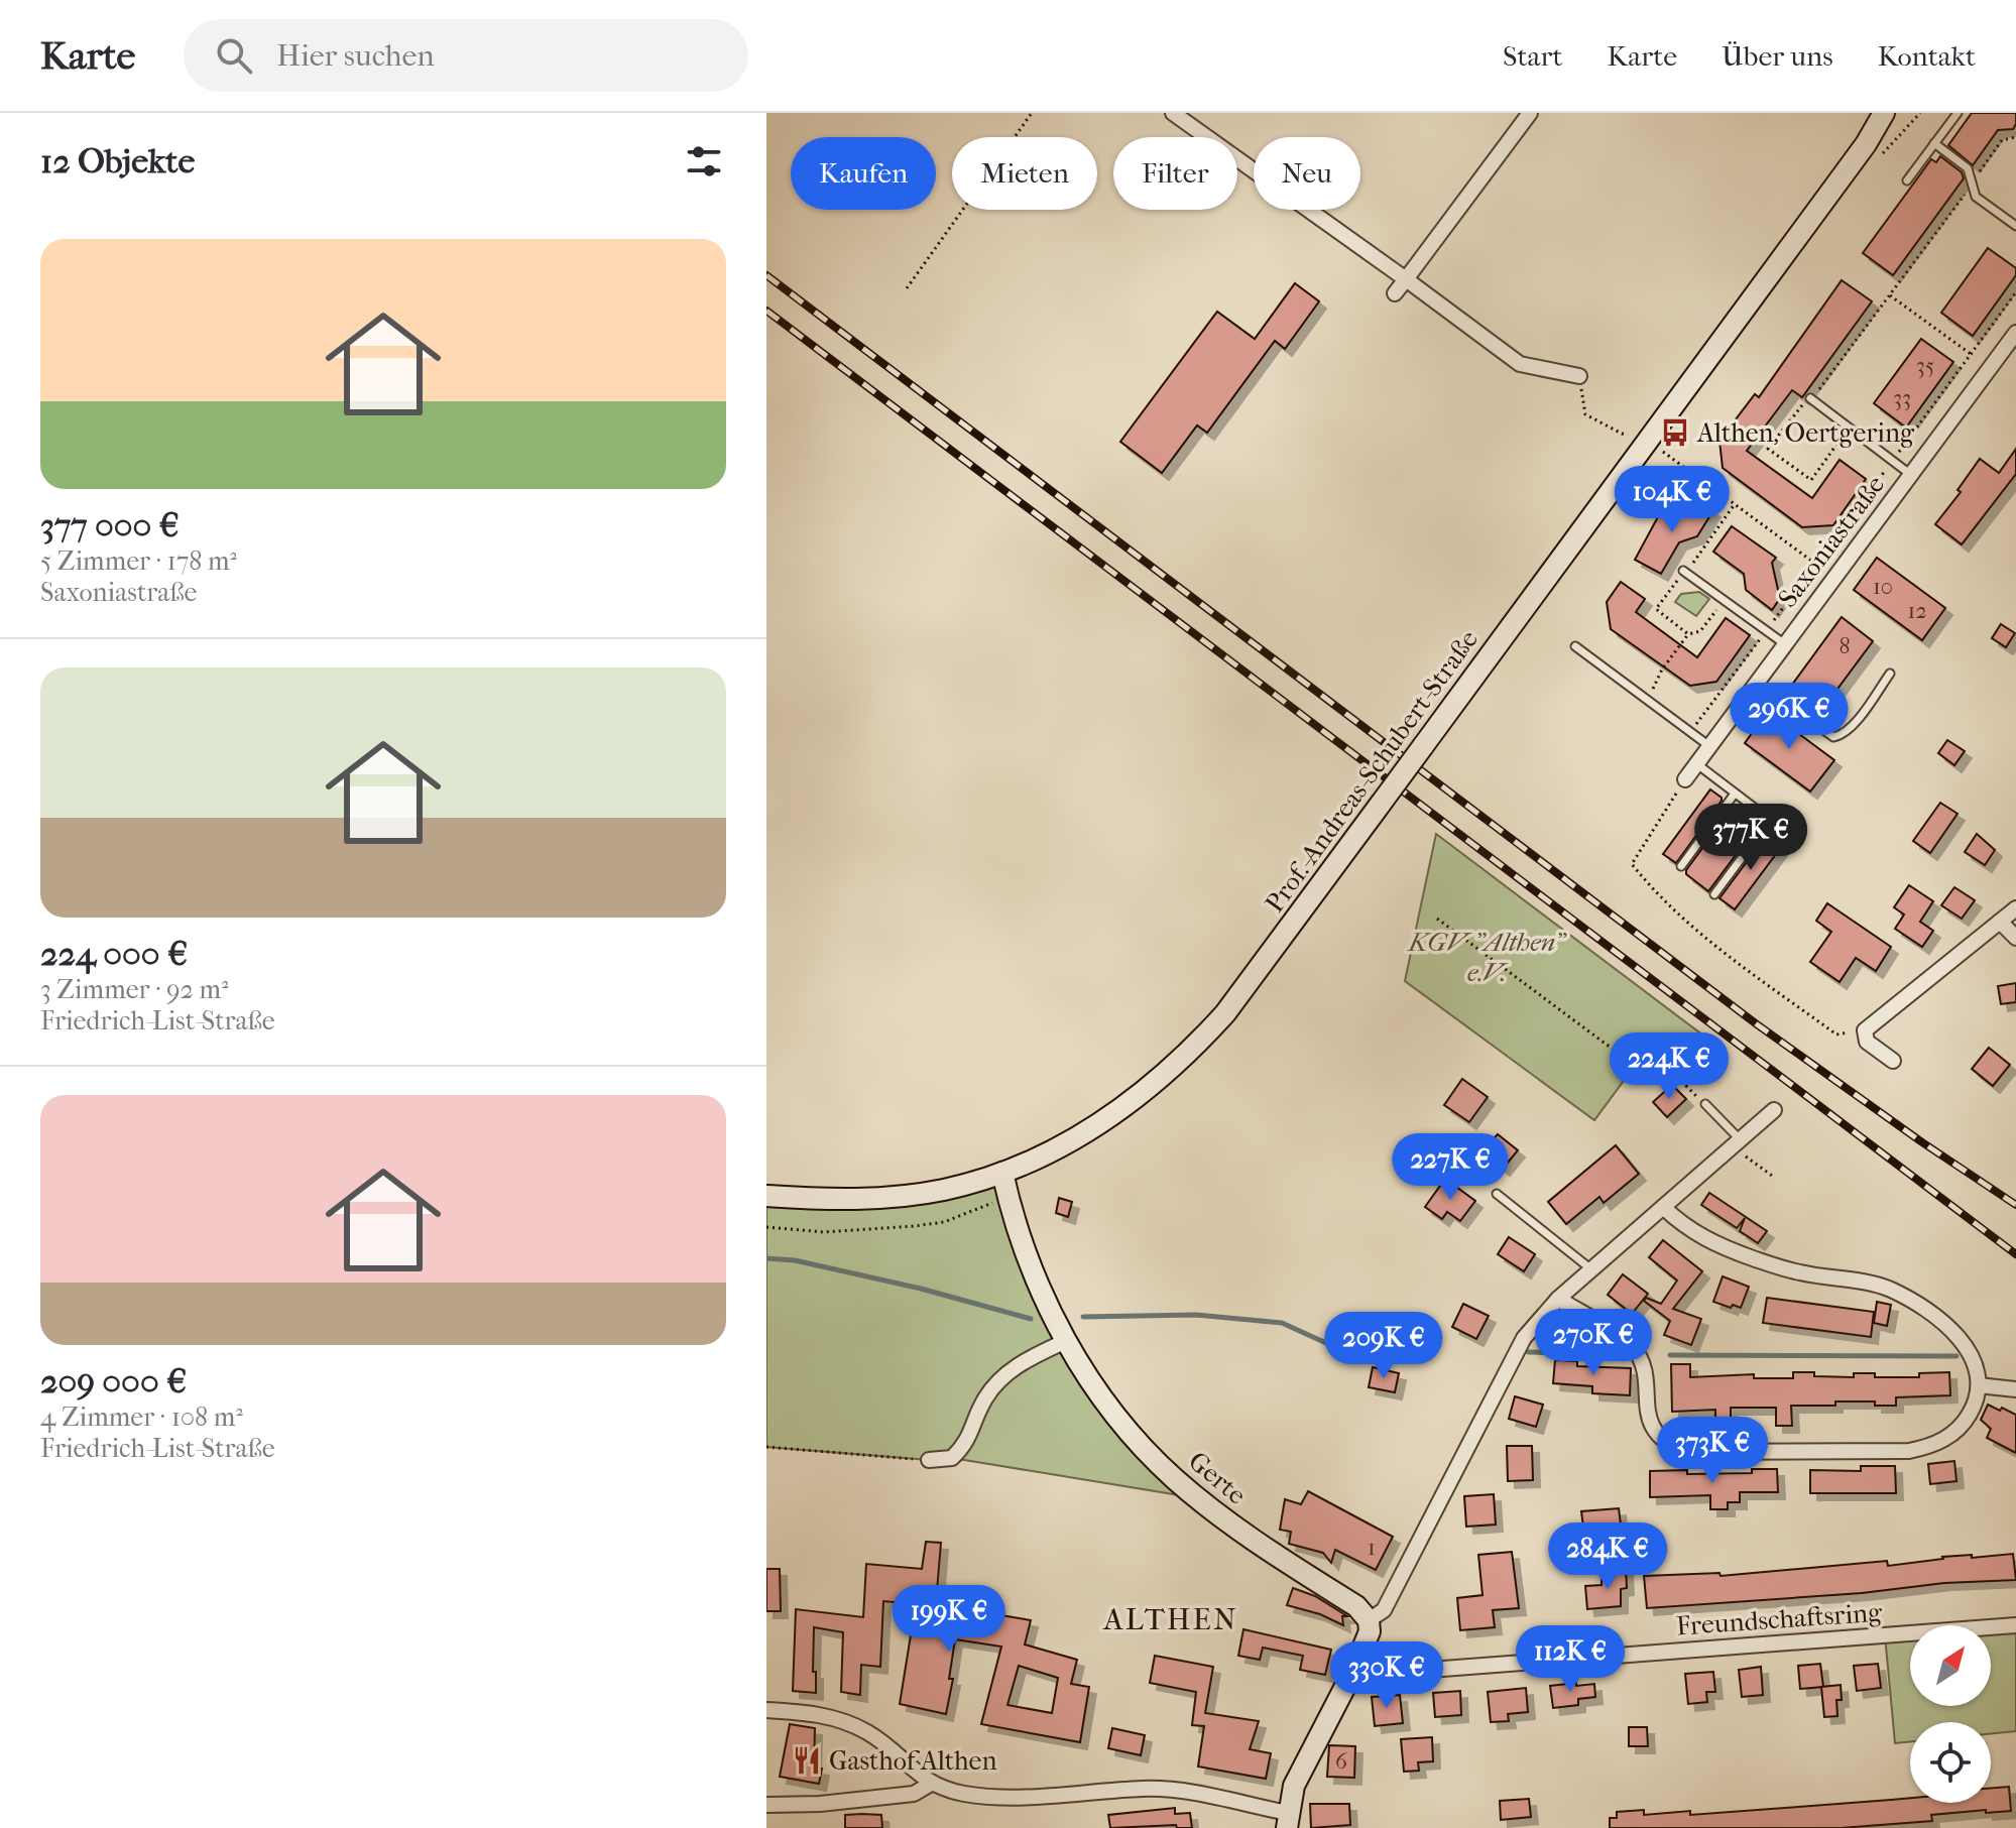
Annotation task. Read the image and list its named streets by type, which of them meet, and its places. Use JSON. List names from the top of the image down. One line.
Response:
{"streets":{"main road":["Prof.-Andreas-Schubert-Straße","Gerte"],"street":["Saxoniastraße","Freundschaftsring"]},"crossings":[["Prof.-Andreas-Schubert-Straße","Gerte"]],"districts":["ALTHEN"],"parks":["KGV \"Althen\" e.V."],"places":{"bus stop":["Althen, Oertgering"],"restaurant":["Gasthof Althen"]},"house_numbers":["35","33","10","12","8","1","6"],"north":"top right","page":{"header":"Karte","search":"Hier suchen","nav":["Start","Karte","Über uns","Kontakt"],"heading":"12 Objekte","chip":["Kaufen","Mieten","Filter","Neu"],"list":[{"name":"377 000 €","note":"5 Zimmer · 178 m² · Saxoniastraße"},{"name":"224 000 €","note":"3 Zimmer · 92 m² · Friedrich-List-Straße"},{"name":"209 000 €","note":"4 Zimmer · 108 m² · Friedrich-List-Straße"}],"price":["104K €","296K €","377K €","224K €","227K €","270K €","209K €","373K €","284K €","199K €","112K €","330K €"]}}
